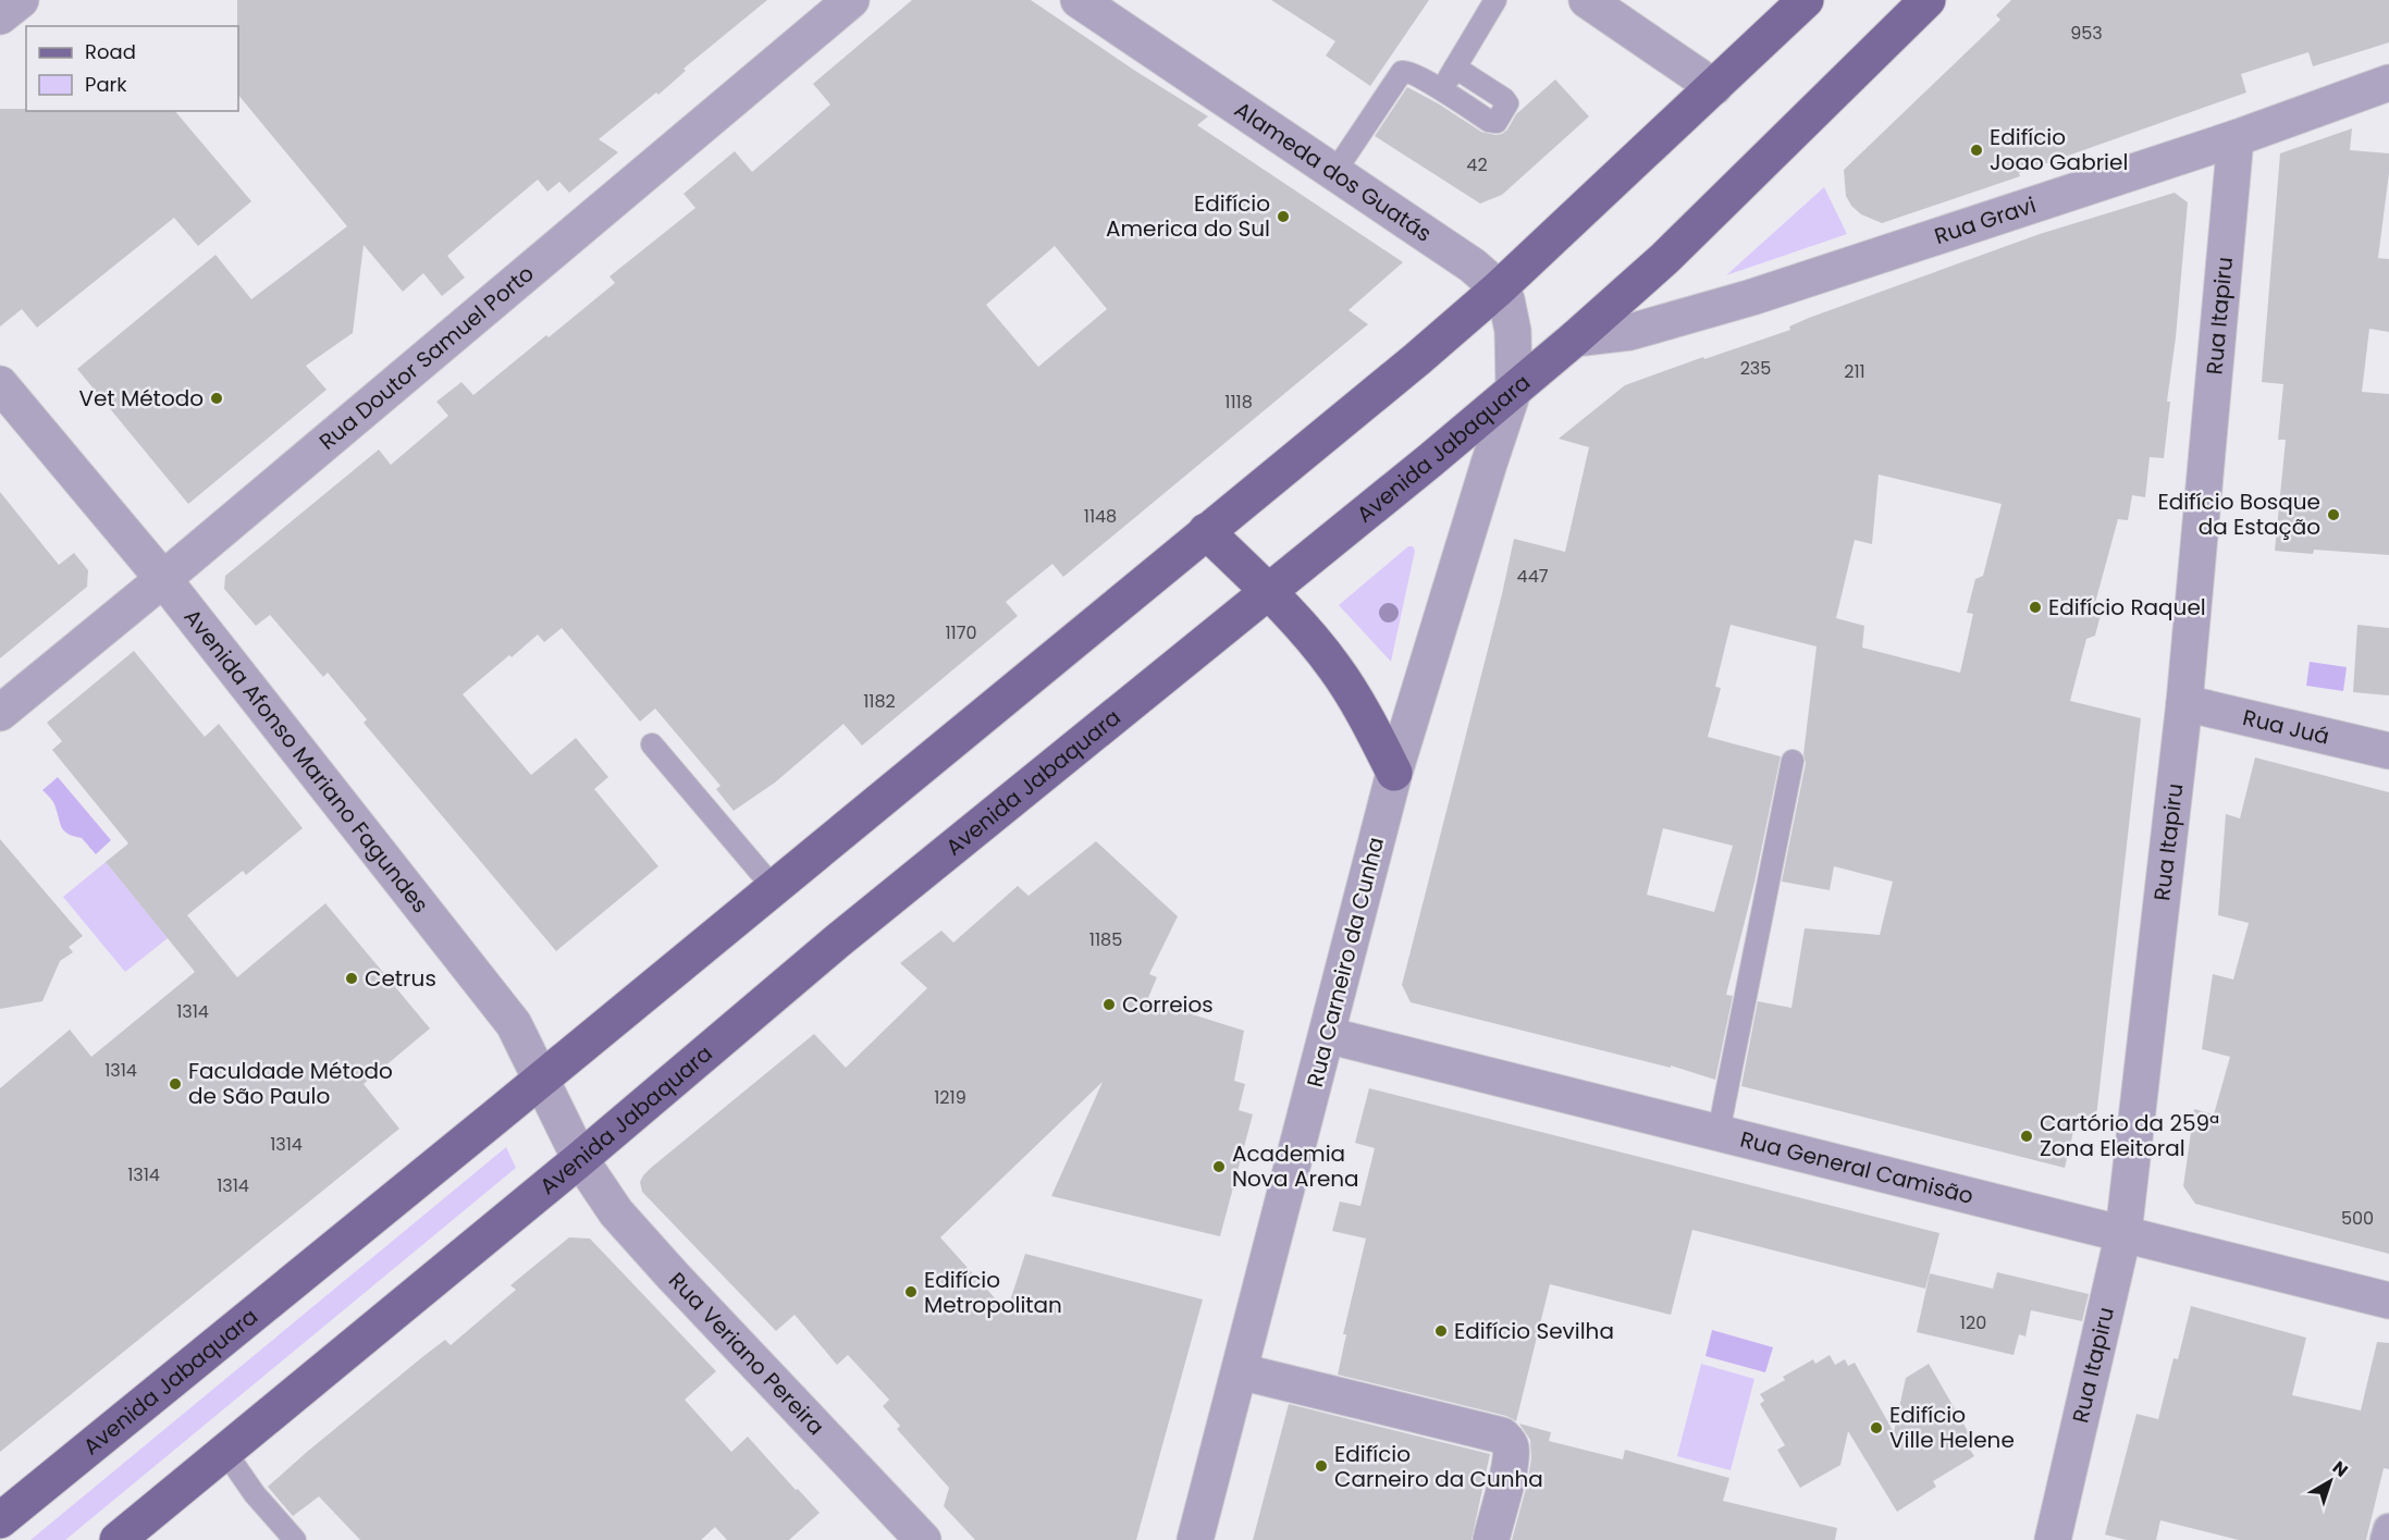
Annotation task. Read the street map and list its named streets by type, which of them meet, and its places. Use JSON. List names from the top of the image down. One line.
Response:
{"streets":{"main road":["Avenida Jabaquara"],"street":["Alameda dos Guatás","Rua Gravi","Rua Itapiru","Rua Doutor Samuel Porto","Rua Juá","Avenida Afonso Mariano Fagundes","Rua Carneiro da Cunha","Rua General Camisão","Rua Veriano Pereira"]},"crossings":[["Alameda dos Guatás","Avenida Jabaquara"],["Alameda dos Guatás","Rua Carneiro da Cunha"],["Rua Gravi","Rua Itapiru"],["Rua Gravi","Avenida Jabaquara"],["Rua Itapiru","Rua Juá"],["Rua Itapiru","Rua General Camisão"],["Rua Doutor Samuel Porto","Avenida Afonso Mariano Fagundes"],["Avenida Jabaquara","Avenida Afonso Mariano Fagundes"],["Avenida Jabaquara","Rua Carneiro da Cunha"],["Avenida Jabaquara","Rua Veriano Pereira"],["Avenida Afonso Mariano Fagundes","Rua Veriano Pereira"],["Rua Carneiro da Cunha","Rua General Camisão"]],"places":["Edifício Joao Gabriel","Edifício America do Sul","Vet Método","Edifício Bosque da Estação","Edifício Raquel","Cetrus","Correios","Faculdade Método de São Paulo","Cartório da 259ª Zona Eleitoral","Academia Nova Arena","Edifício Metropolitan","Edifício Sevilha","Edifício Ville Helene","Edifício Carneiro da Cunha"],"house_numbers":["953","42","235","211","1118","1148","447","1170","1182","1185","1314","1314","1219","1314","1314","1314","500","120"],"legend":["Road","Park"],"north":"top right"}
